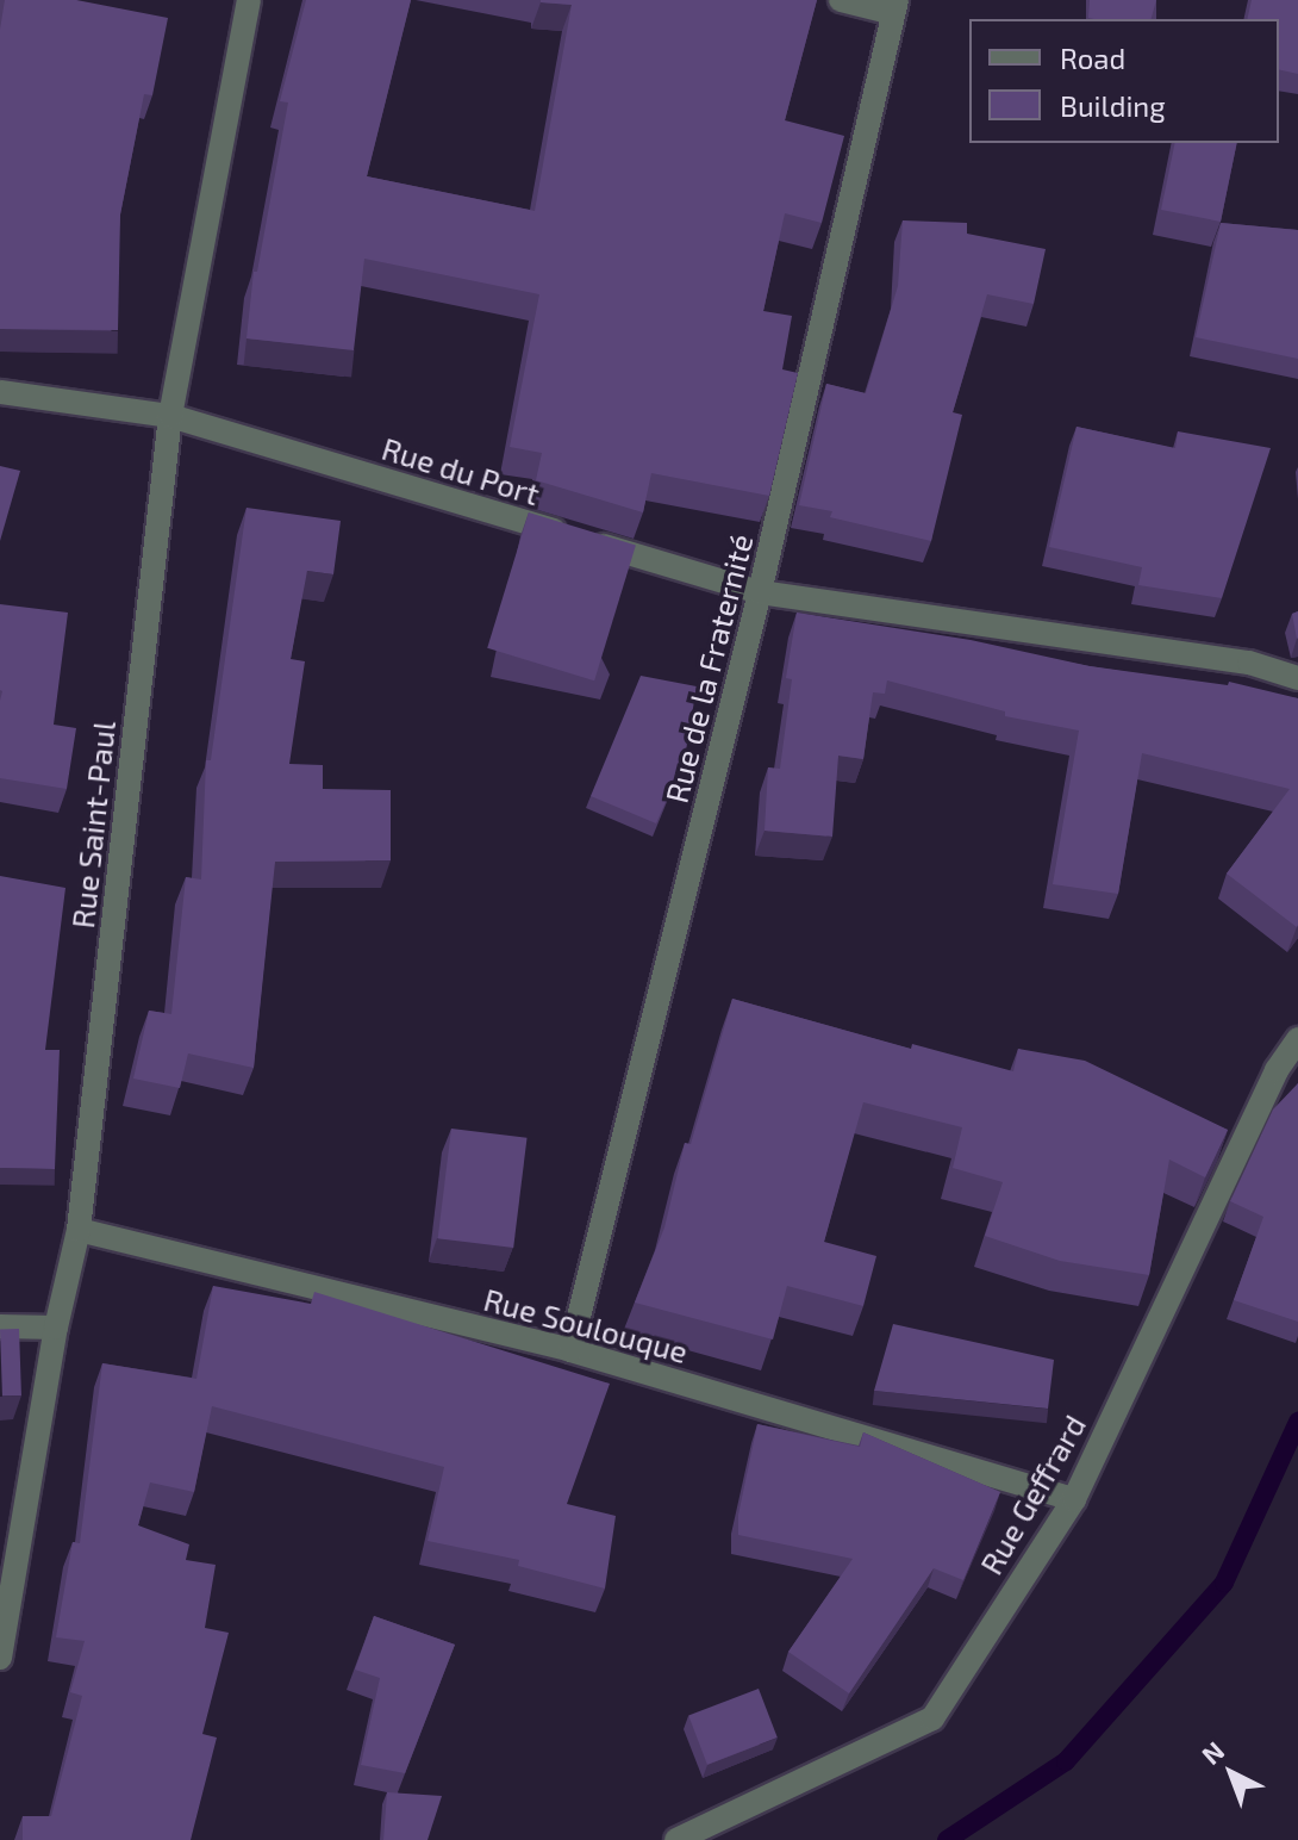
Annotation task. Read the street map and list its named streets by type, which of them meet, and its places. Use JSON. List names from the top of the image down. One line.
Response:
{"streets":{"street":["Rue du Port","Rue de la Fraternité","Rue Saint-Paul","Rue Soulouque","Rue Geffrard"]},"crossings":[["Rue du Port","Rue de la Fraternité"],["Rue du Port","Rue Saint-Paul"],["Rue de la Fraternité","Rue Soulouque"],["Rue Saint-Paul","Rue Soulouque"],["Rue Soulouque","Rue Geffrard"]],"legend":["Road","Building"],"north":"top left"}
